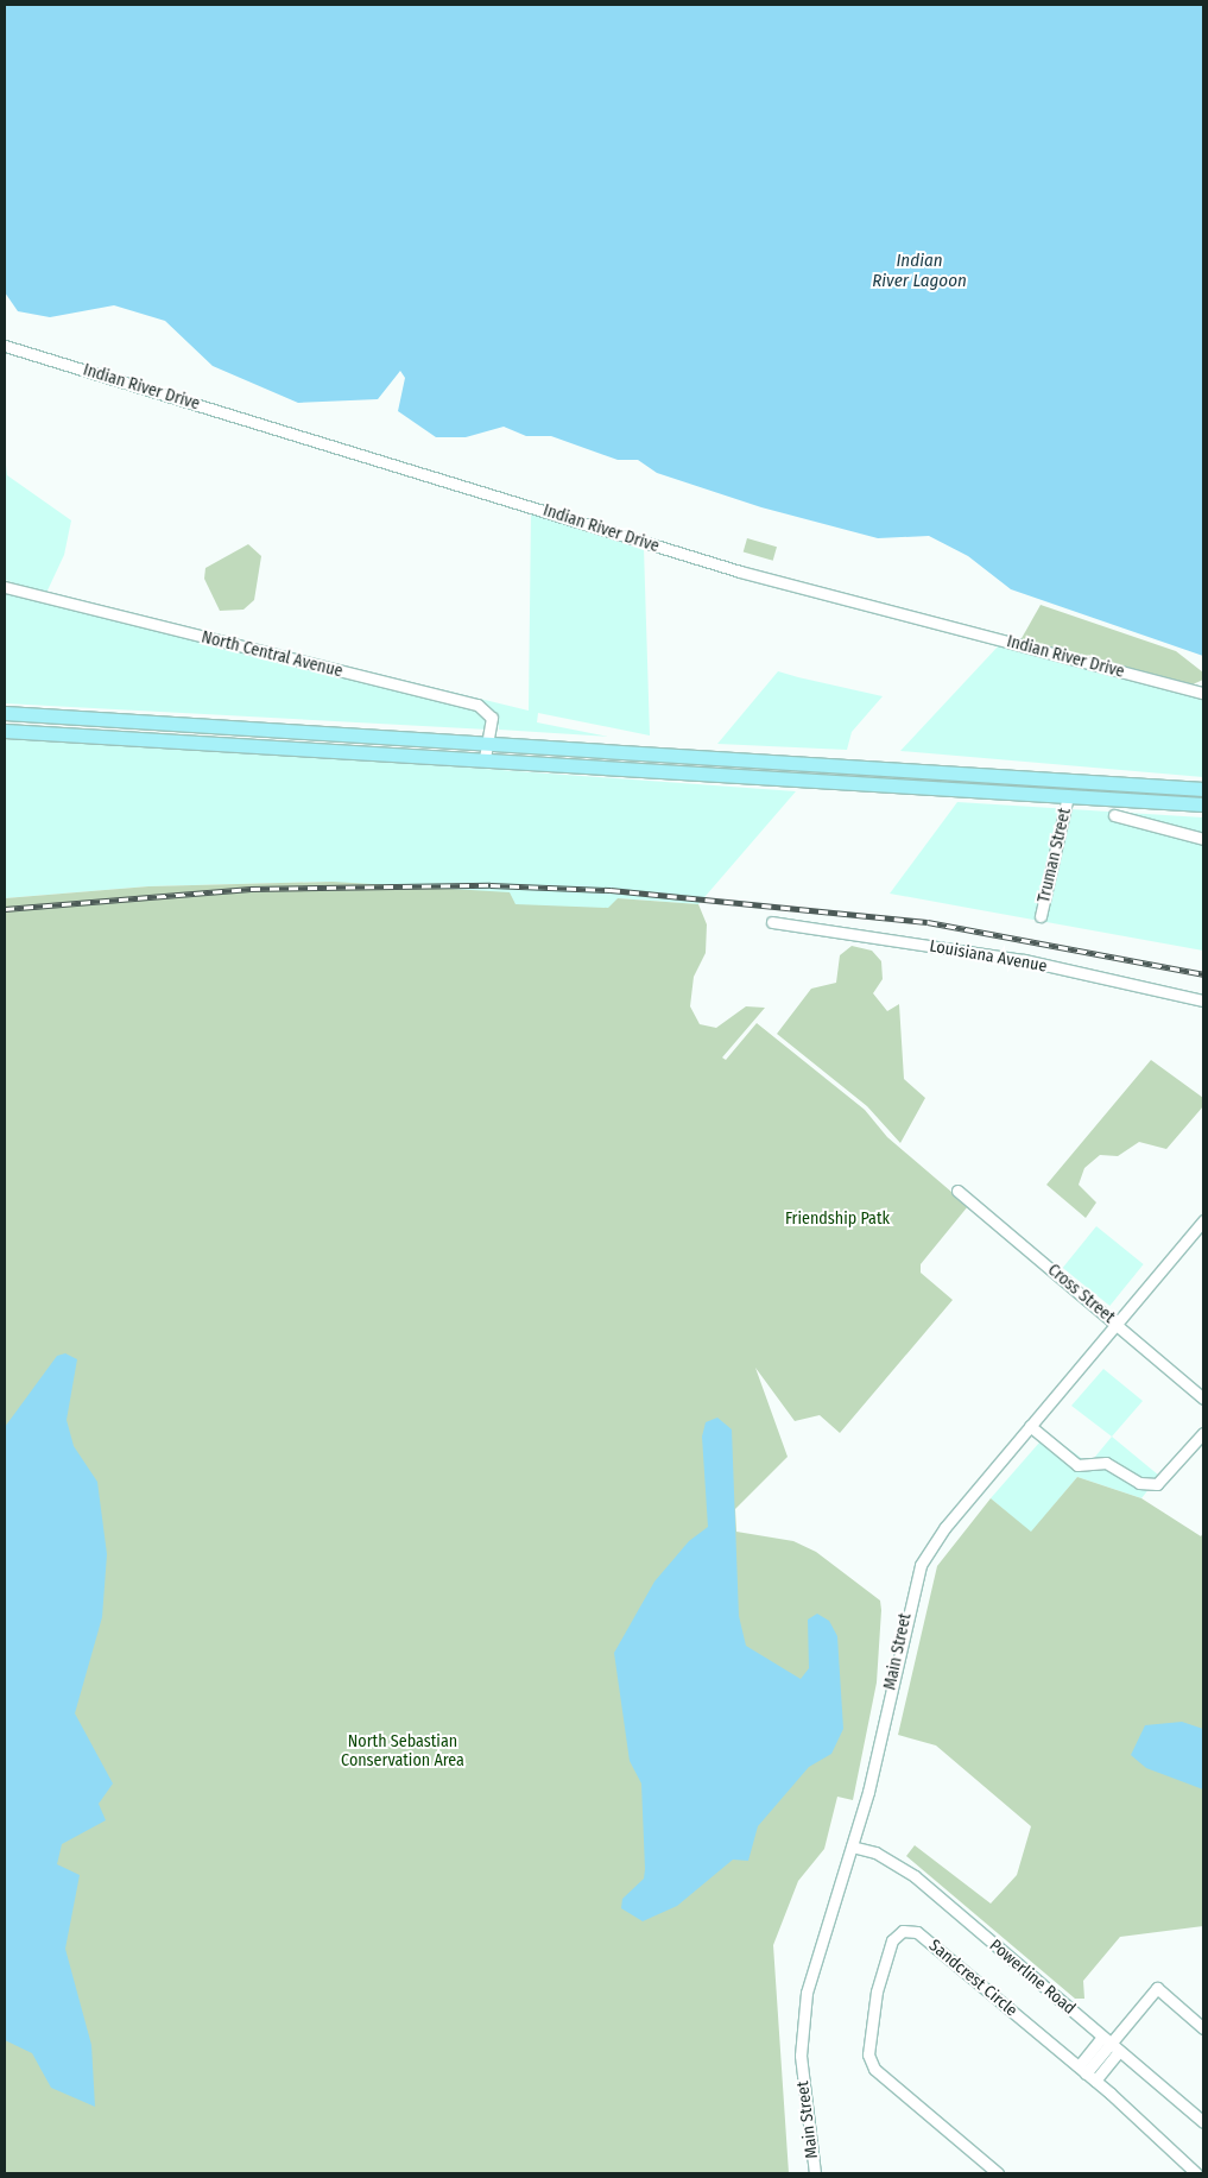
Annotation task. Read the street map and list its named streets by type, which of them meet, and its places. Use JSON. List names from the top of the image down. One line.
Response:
{"streets":{"street":["Indian River Drive","North Central Avenue","Truman Street","Louisiana Avenue","Cross Street","Main Street","Powerline Road","Sandcrest Circle"]},"crossings":[["Cross Street","Main Street"],["Main Street","Powerline Road"]],"water":["Indian River Lagoon"],"parks":["Friendship Patk","North Sebastian Conservation Area"]}
